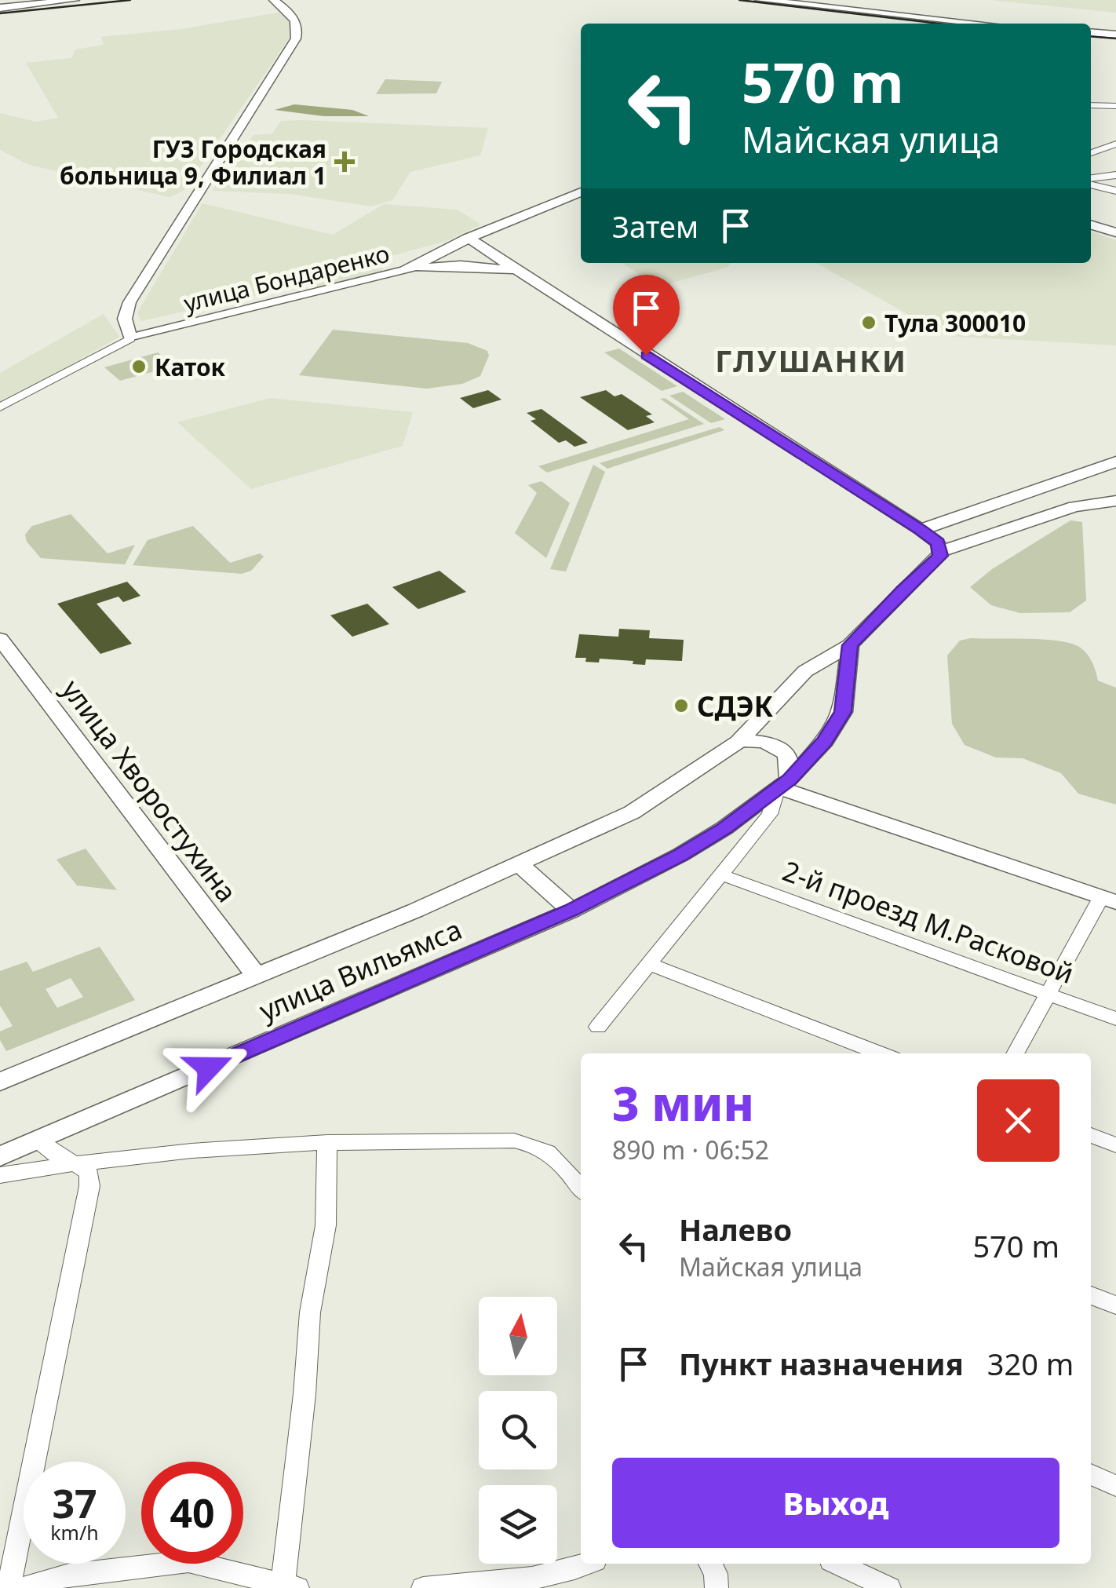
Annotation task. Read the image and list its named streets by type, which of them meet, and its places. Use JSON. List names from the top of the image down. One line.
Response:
{"streets":{"street":["улица Бондаренко","улица Хворостухина","2-й проезд М.Расковой","улица Вильямса"]},"crossings":[["улица Хворостухина","улица Вильямса"]],"districts":["ГЛУШАНКИ"],"places":{"health":["ГУЗ Городская больница 9, Филиал 1"],"other":["Тула 300010","Каток","СДЭК"]},"north":"top","page":{"turn":["570 m","Майская улица"],"then":"Затем","heading":["3 мин","890 m · 06:52"],"list":[{"name":"Налево","note":"Майская улица","value":"570 m"},{"name":"Пункт назначения","value":"320 m"}],"buttons":"Выход","speed":"37 km/h","limit":"40"}}
